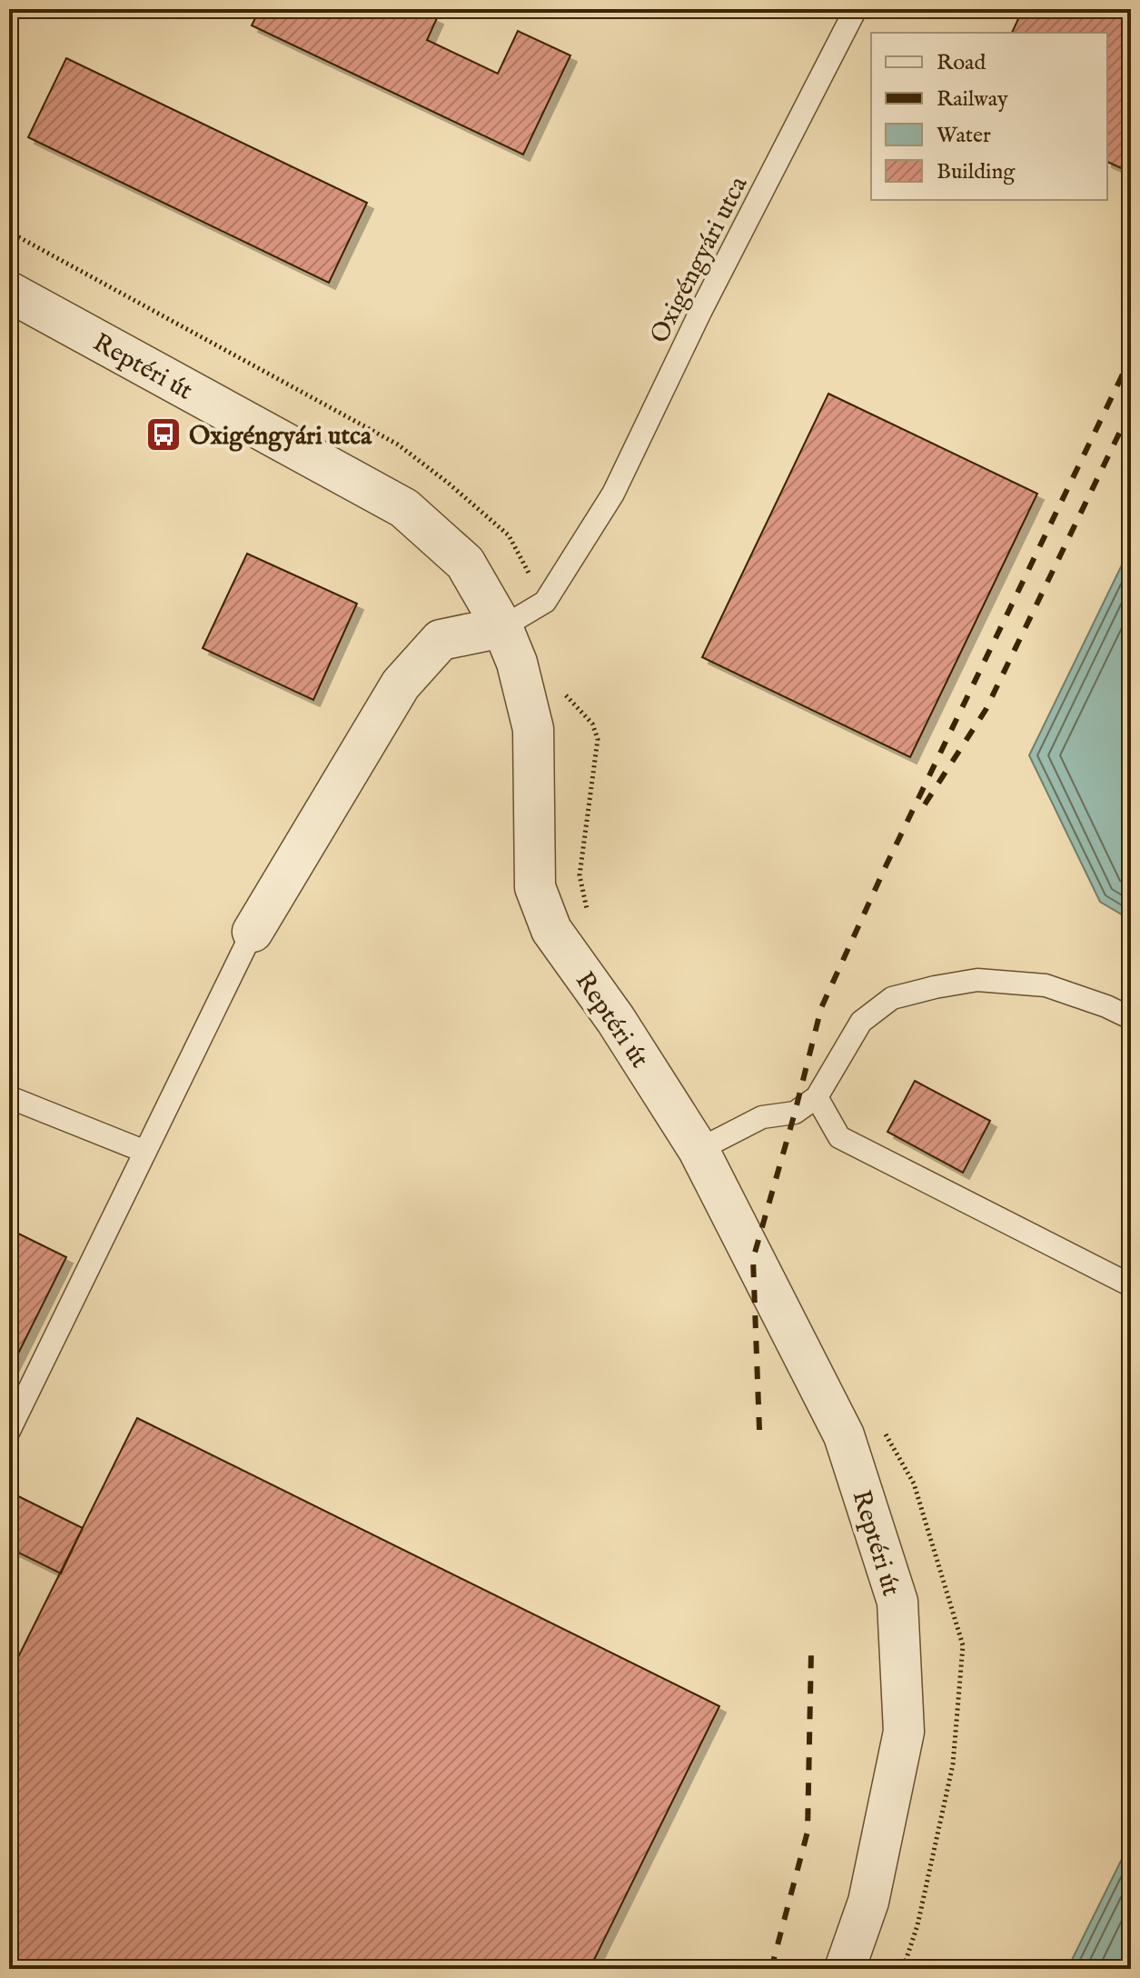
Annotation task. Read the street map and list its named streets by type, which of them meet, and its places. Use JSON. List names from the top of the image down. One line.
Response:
{"streets":{"street":["Reptéri út"],"lane":["Oxigéngyári utca"]},"crossings":[["Oxigéngyári utca","Reptéri út"]],"places":{"bus stop":["Oxigéngyári utca"]},"legend":["Road","Railway","Water","Building"]}
